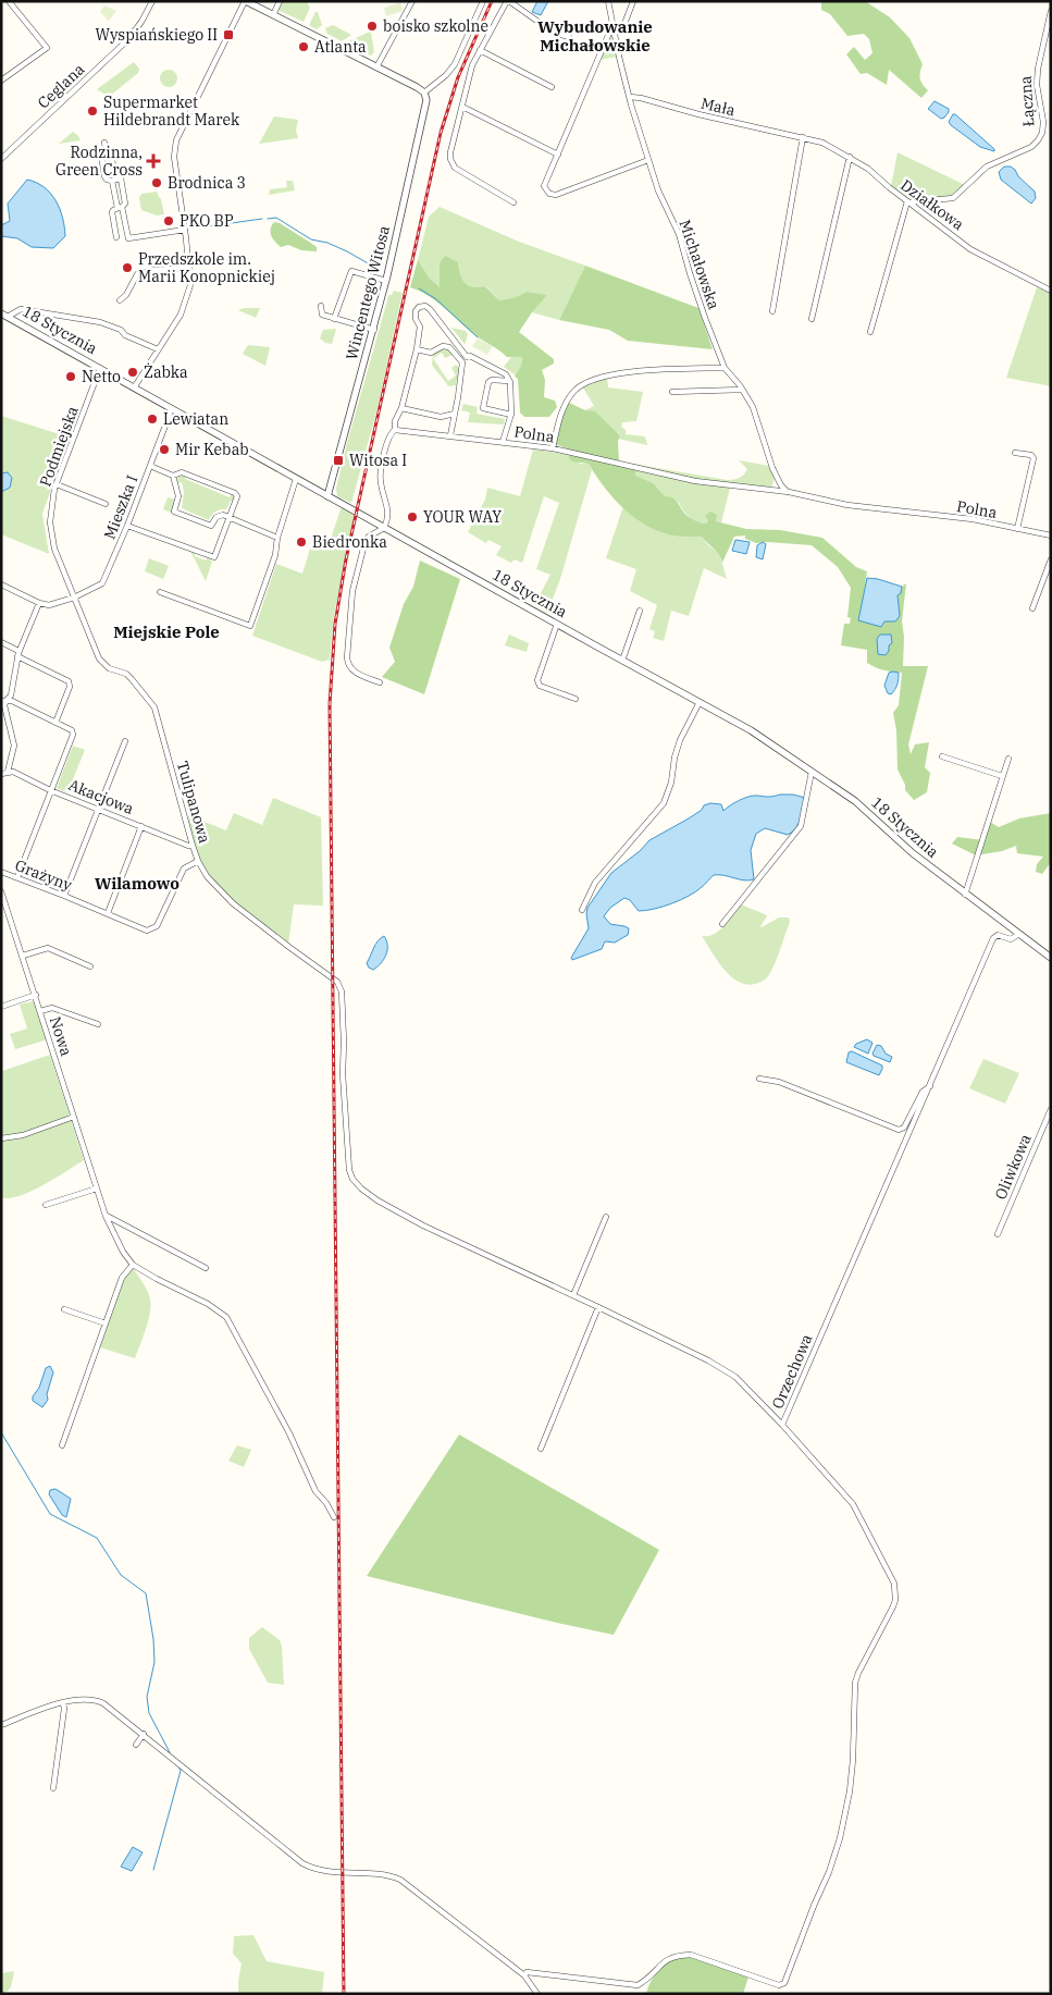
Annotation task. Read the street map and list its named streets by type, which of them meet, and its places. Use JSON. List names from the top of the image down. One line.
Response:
{"streets":{"street":["Ceglana","Łączna","Mała","Działkowa","Michałowska","Wincentego Witosa","18 Stycznia","Polna","Podmiejska","Mieszka I","Akacjowa","Tulipanowa","Grażyny","Nowa","Oliwkowa","Orzechowa"]},"crossings":[["Łączna","Działkowa"],["Mała","Działkowa"],["Mała","Michałowska"],["Michałowska","Polna"],["Wincentego Witosa","18 Stycznia"],["18 Stycznia","Podmiejska"],["18 Stycznia","Mieszka I"],["18 Stycznia","Orzechowa"],["Podmiejska","Mieszka I"],["Podmiejska","Tulipanowa"],["Mieszka I","Tulipanowa"],["Akacjowa","Tulipanowa"],["Tulipanowa","Grażyny"],["Tulipanowa","Orzechowa"]],"districts":["Wybudowanie Michałowskie","Miejskie Pole","Wilamowo"],"places":{"other":["boisko szkolne","Atlanta","Supermarket Hildebrandt Marek","Brodnica 3","PKO BP","Przedszkole im. Marii Konopnickiej","Żabka","Netto","Lewiatan","Mir Kebab","YOUR WAY","Biedronka"],"transit":["Wyspiańskiego II","Witosa I"],"health":["Rodzinna, Green Cross"]}}
